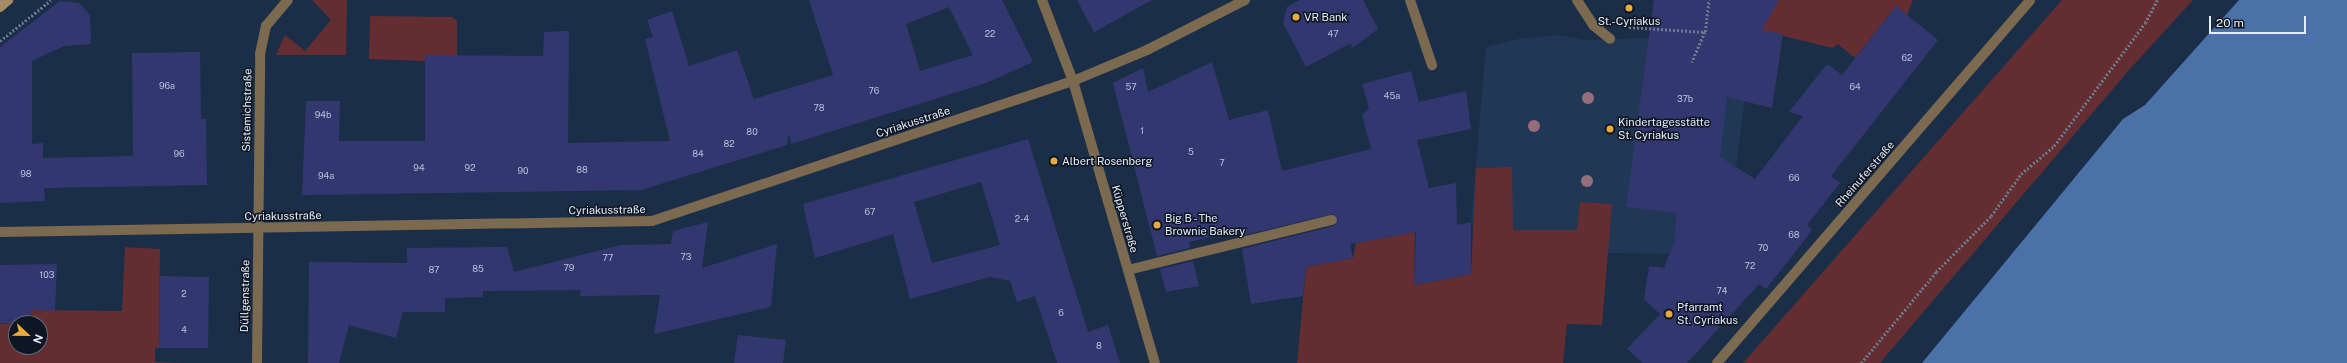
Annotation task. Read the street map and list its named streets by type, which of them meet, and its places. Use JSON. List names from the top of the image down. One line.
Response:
{"streets":{"street":["Sistemichstraße","Cyriakusstraße","Rheinuferstraße","Küpperstraße","Düllgenstraße"]},"crossings":[["Sistemichstraße","Cyriakusstraße"],["Sistemichstraße","Düllgenstraße"],["Cyriakusstraße","Küpperstraße"],["Cyriakusstraße","Düllgenstraße"]],"places":["St.-Cyriakus","VR Bank","Kindertagesstätte St. Cyriakus","Albert Rosenberg","Big B - The Brownie Bakery","Pfarramt St. Cyriakus"],"house_numbers":["22","47","62","96a","57","64","76","45a","37b","78","94b","1","80","82","5","96","84","7","94","92","88","90","98","94a","66","67","2-4","68","70","73","77","72","79","85","87","103","74","2","6","4","8"],"scale_bar":"20 m","north":"right"}
